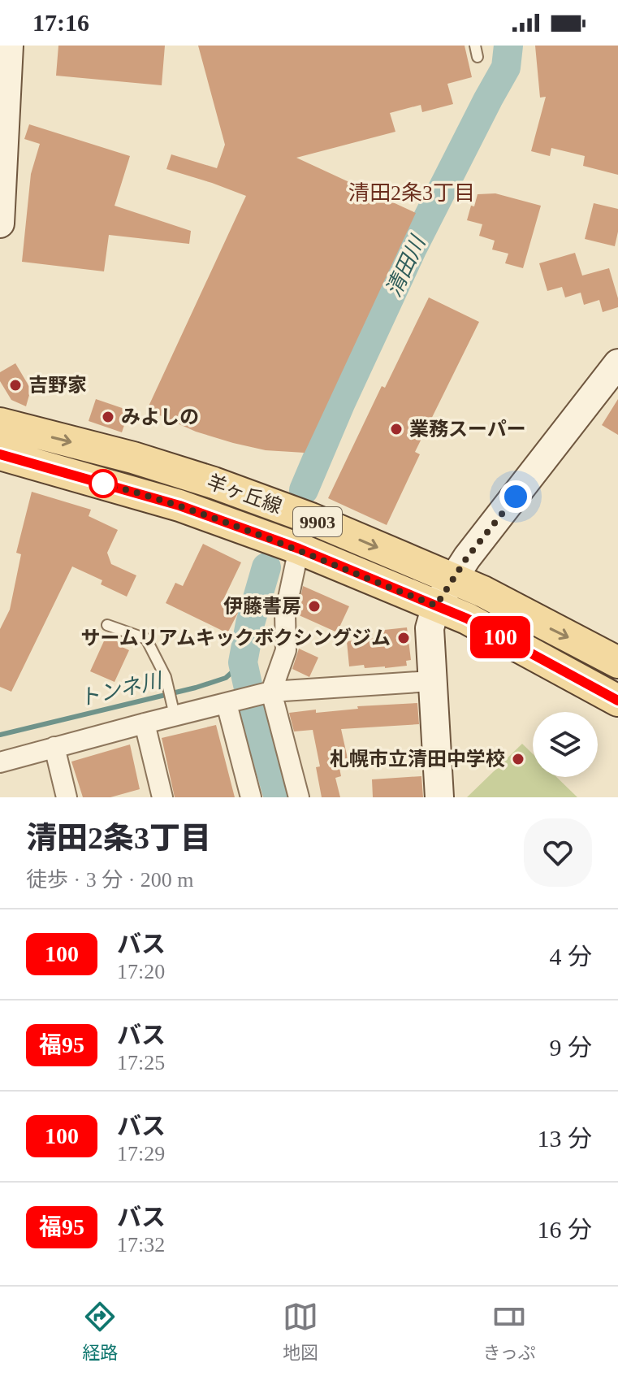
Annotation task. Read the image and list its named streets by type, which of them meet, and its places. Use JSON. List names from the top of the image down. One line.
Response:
{"streets":{"main road":["羊ヶ丘線","9903"]},"districts":["清田2条3丁目"],"water":["清田川","トンネ川"],"places":["吉野家","みよしの","業務スーパー","伊藤書房","サームリアムキックボクシングジム","札幌市立清田中学校"],"lines":["bus line 100"],"page":{"status":"17:16","on_map":"100","heading":["清田2条3丁目","徒歩 · 3 分 · 200 m"],"list":[{"mark":"100","name":"バス","note":"17:20","value":"4 分"},{"mark":"福95","name":"バス","note":"17:25","value":"9 分"},{"mark":"100","name":"バス","note":"17:29","value":"13 分"},{"mark":"福95","name":"バス","note":"17:32","value":"16 分"}],"tabs":["経路","地図","きっぷ"]}}
